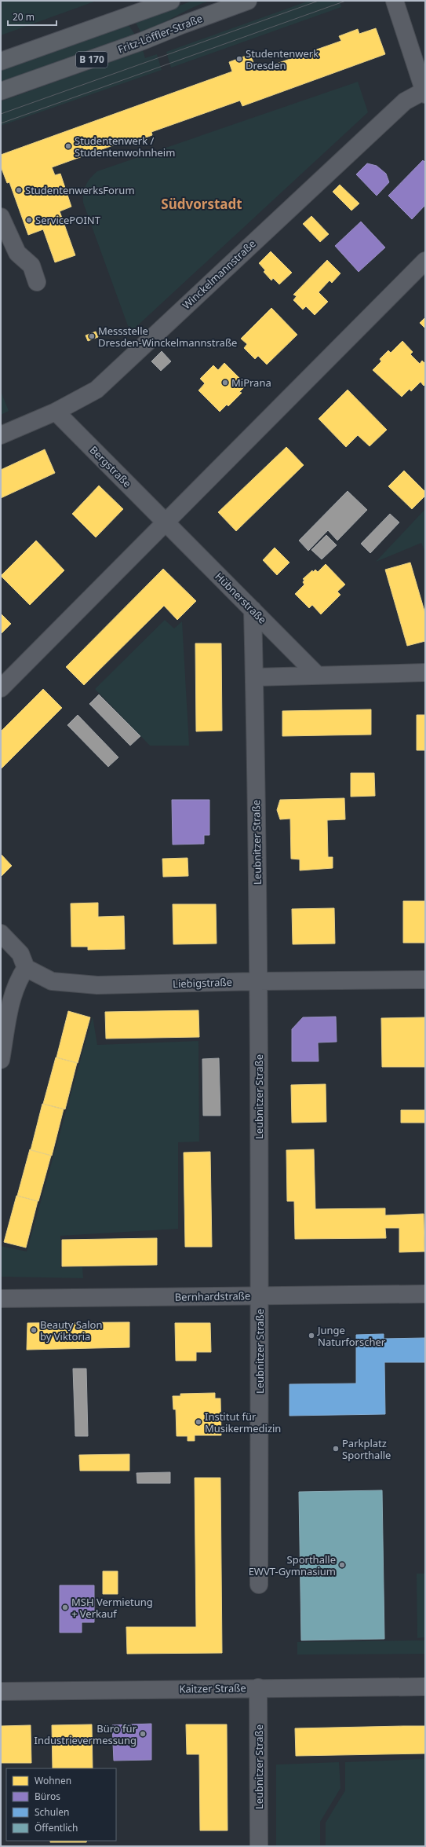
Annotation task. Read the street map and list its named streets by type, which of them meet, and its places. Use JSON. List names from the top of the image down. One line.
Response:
{"streets":{"main road":["Fritz-Löffler-Straße","B 170"],"street":["Winckelmannstraße","Bergstraße","Hübnerstraße","Leubnitzer Straße","Liebigstraße","Bernhardstraße","Kaitzer Straße"]},"crossings":[["Winckelmannstraße","Bergstraße"],["Bergstraße","Hübnerstraße"],["Hübnerstraße","Leubnitzer Straße"],["Leubnitzer Straße","Liebigstraße"],["Leubnitzer Straße","Bernhardstraße"],["Leubnitzer Straße","Kaitzer Straße"]],"districts":["Südvorstadt"],"places":["Studentenwerk Dresden","Studentenwerk / Studentenwohnheim","StudentenwerksForum","ServicePOINT","Messstelle Dresden-Winckelmannstraße","MiPrana","Beauty Salon by Viktoria","Junge Naturforscher","Institut für Musikermedizin","Parkplatz Sporthalle","Sporthalle EWVT-Gymnasium","MSH Vermietung + Verkauf","Büro für Industrievermessung"],"legend":["Wohnen","Büros","Schulen","Öffentlich"],"scale_bar":"20 m"}
